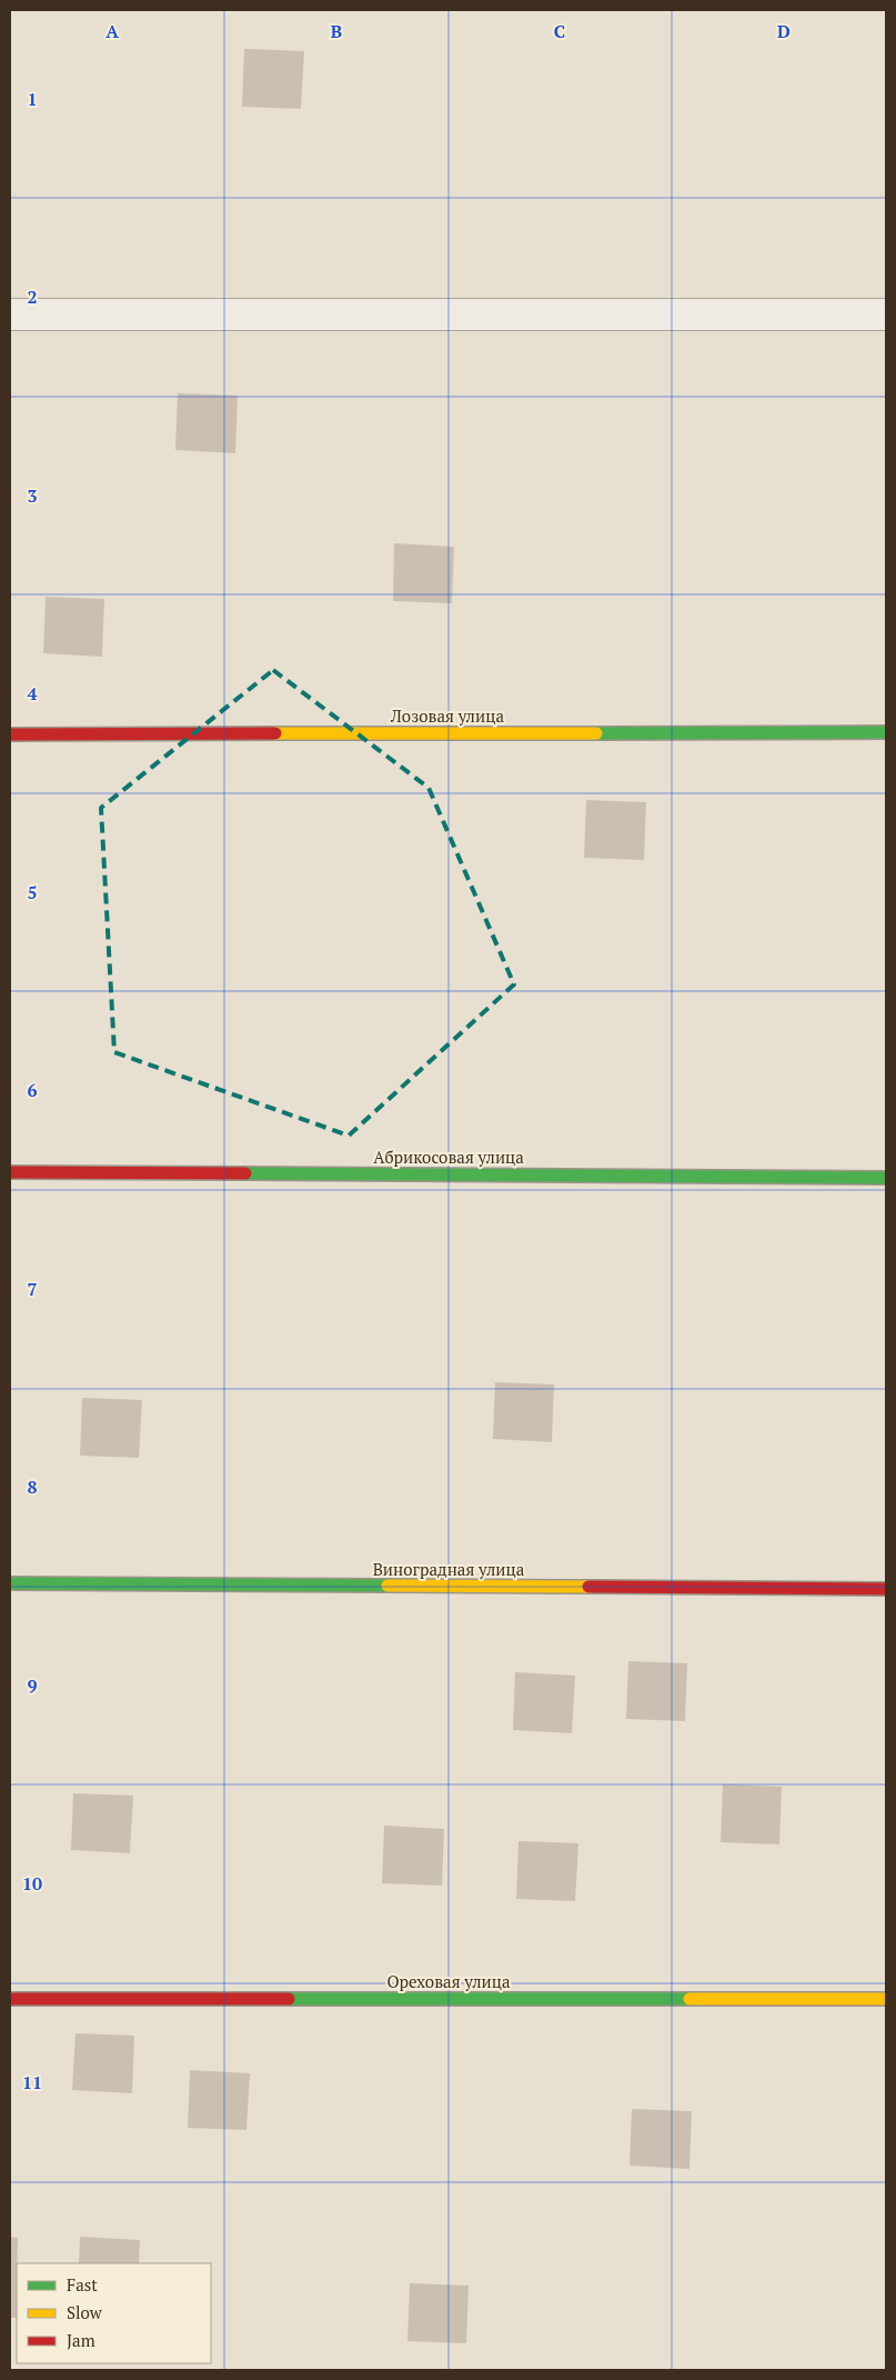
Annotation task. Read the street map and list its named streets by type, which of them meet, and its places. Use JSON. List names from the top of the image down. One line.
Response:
{"streets":{"street":["Лозовая улица","Абрикосовая улица","Виноградная улица","Ореховая улица"]},"legend":["Fast","Slow","Jam"],"grid":{"columns":["A","B","C","D"],"rows":["1","2","3","4","5","6","7","8","9","10","11"]}}
